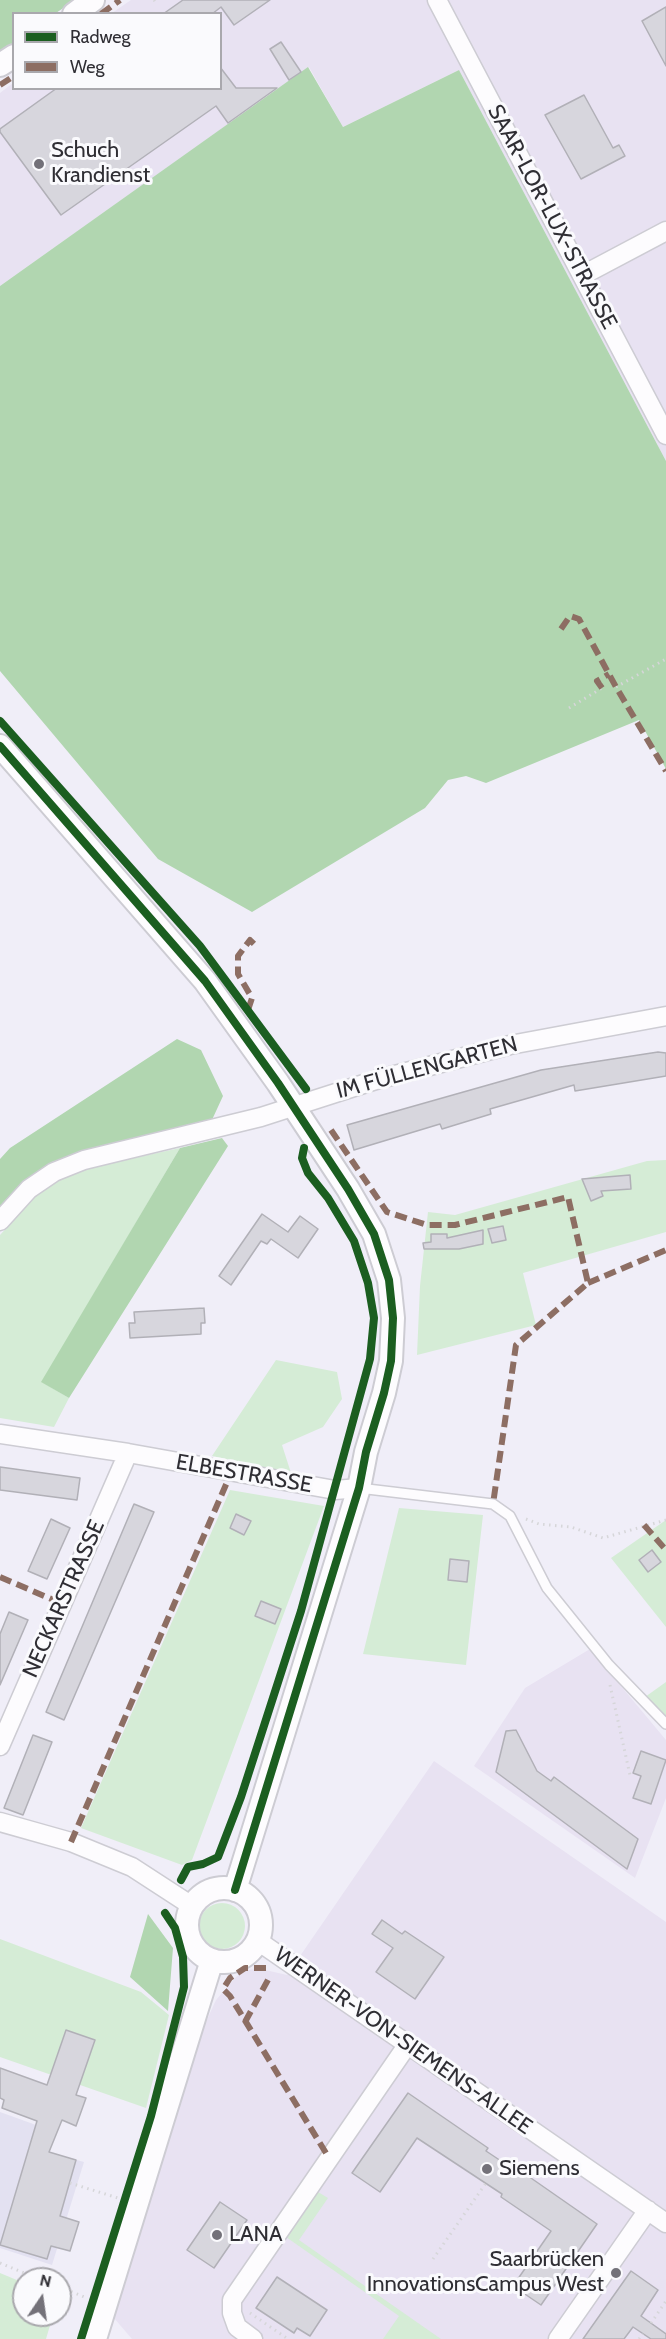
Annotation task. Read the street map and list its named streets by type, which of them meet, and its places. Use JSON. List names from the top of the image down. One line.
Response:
{"streets":{"street":["SAAR-LOR-LUX-STRASSE","IM FÜLLENGARTEN","ELBESTRASSE","NECKARSTRASSE","WERNER-VON-SIEMENS-ALLEE"]},"crossings":[["ELBESTRASSE","NECKARSTRASSE"]],"places":["Schuch Krandienst","Siemens","LANA","Saarbrücken InnovationsCampus West"],"legend":["Radweg","Weg"],"north":"top"}
